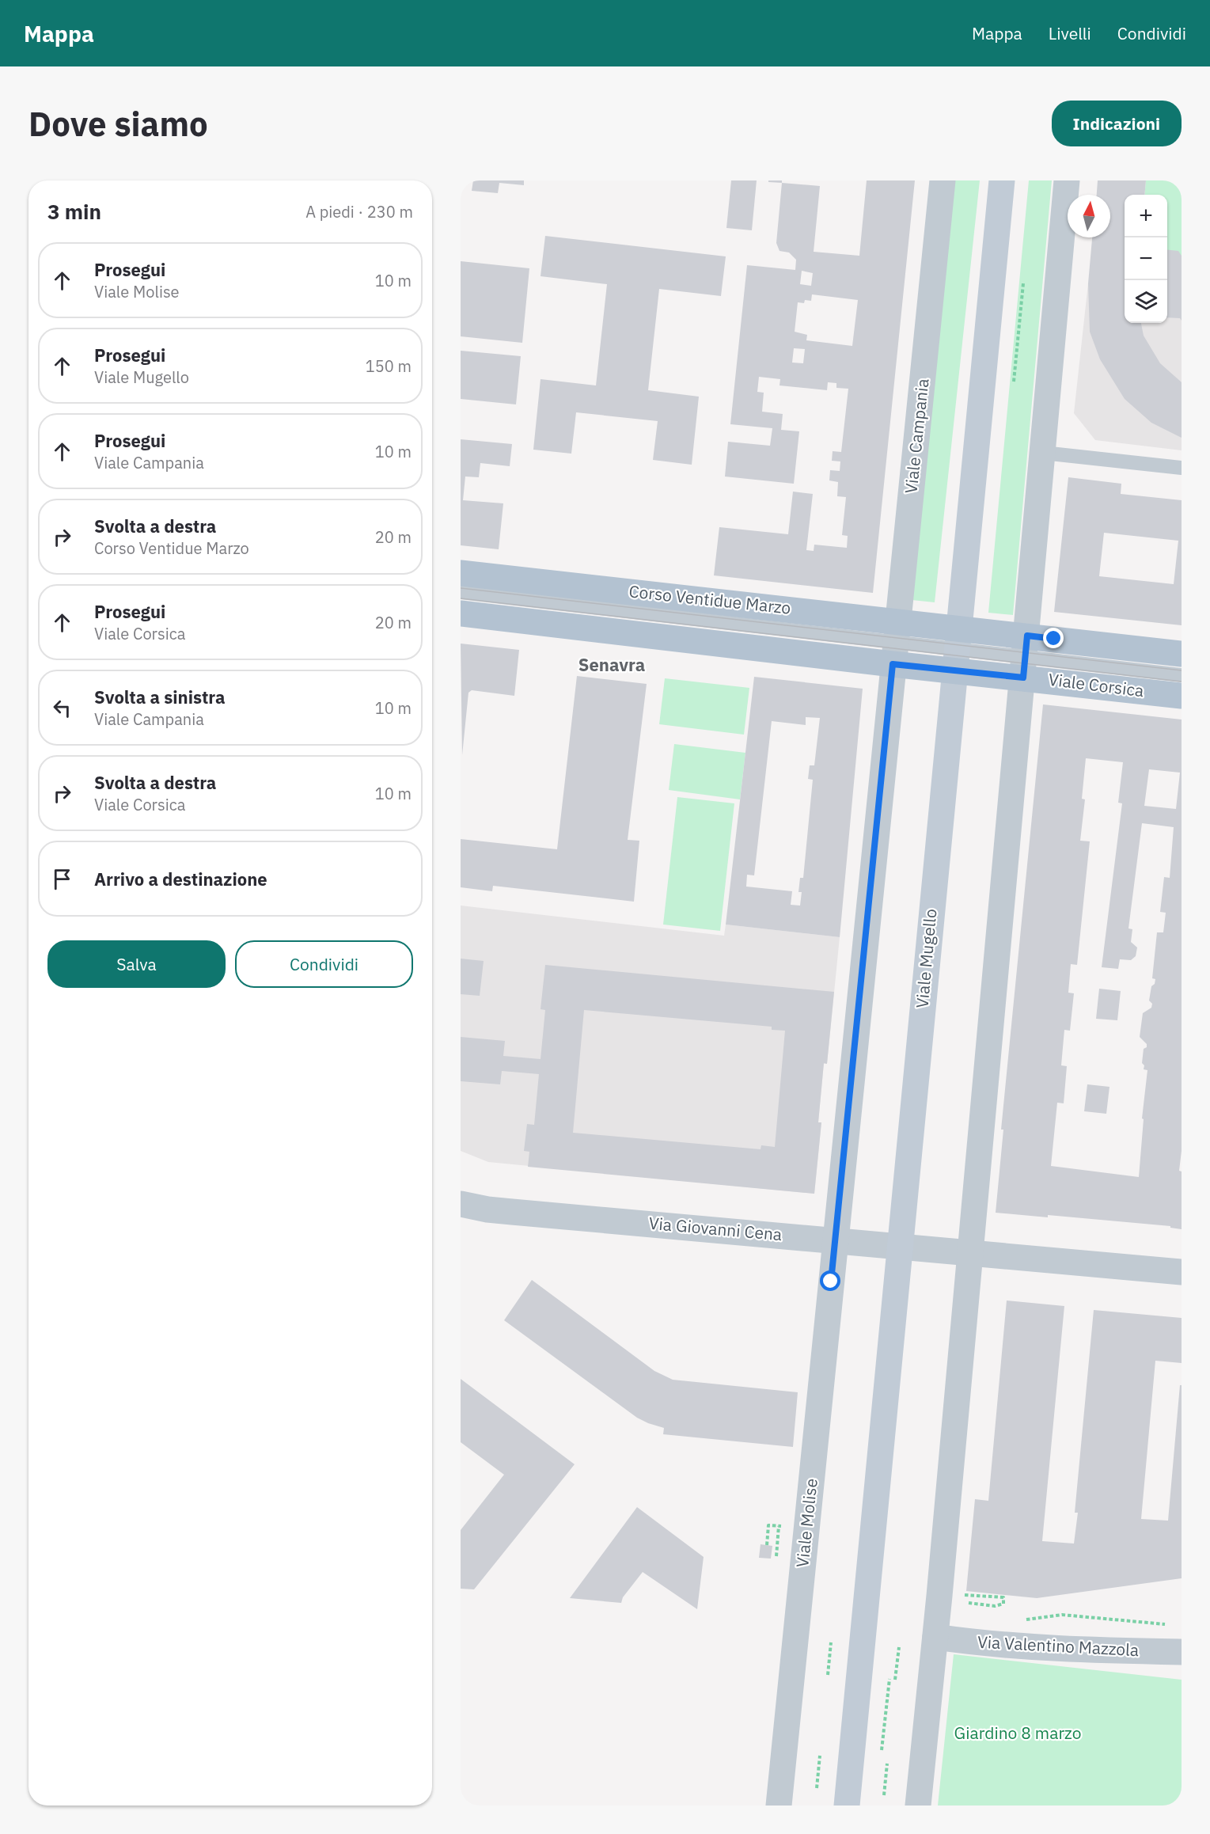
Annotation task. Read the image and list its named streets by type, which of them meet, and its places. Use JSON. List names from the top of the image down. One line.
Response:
{"streets":{"main road":["Corso Ventidue Marzo","Viale Corsica","Viale Mugello"],"street":["Viale Campania","Via Giovanni Cena","Viale Molise","Via Valentino Mazzola"]},"crossings":[["Viale Campania","Corso Ventidue Marzo"],["Viale Campania","Via Giovanni Cena"],["Viale Campania","Viale Molise"],["Corso Ventidue Marzo","Viale Corsica"],["Corso Ventidue Marzo","Viale Mugello"],["Viale Corsica","Viale Mugello"],["Viale Mugello","Via Giovanni Cena"],["Via Giovanni Cena","Viale Molise"]],"districts":["Senavra"],"parks":["Giardino 8 marzo"],"north":"top","page":{"header":"Mappa","nav":["Mappa","Livelli","Condividi"],"buttons":["Indicazioni",["Salva","Condividi"]],"title":"Dove siamo","heading":["3 min","A piedi · 230 m"],"map_buttons":["+","−"],"list":[["Prosegui","Viale Molise","10 m"],["Prosegui","Viale Mugello","150 m"],["Prosegui","Viale Campania","10 m"],["Svolta a destra","Corso Ventidue Marzo","20 m"],["Prosegui","Viale Corsica","20 m"],["Svolta a sinistra","Viale Campania","10 m"],["Svolta a destra","Viale Corsica","10 m"],"Arrivo a destinazione"]}}
